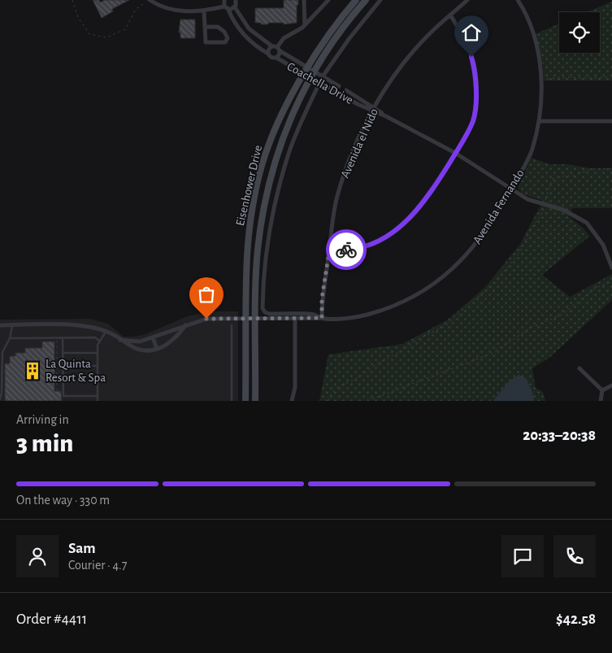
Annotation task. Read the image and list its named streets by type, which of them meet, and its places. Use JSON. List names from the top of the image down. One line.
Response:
{"streets":{"main road":["Eisenhower Drive"],"street":["Coachella Drive","Avenida el Nido","Avenida Fernando"]},"crossings":[["Coachella Drive","Avenida el Nido"],["Coachella Drive","Eisenhower Drive"],["Coachella Drive","Avenida Fernando"],["Avenida el Nido","Avenida Fernando"],["Eisenhower Drive","Avenida Fernando"]],"places":{"building":["La Quinta Resort & Spa"]},"page":{"heading":["3 min","Arriving in","20:33–20:38"],"panel":["Sam","Courier · 4.7","Order #4411","$42.58"],"bar":"On the way · 330 m"}}
